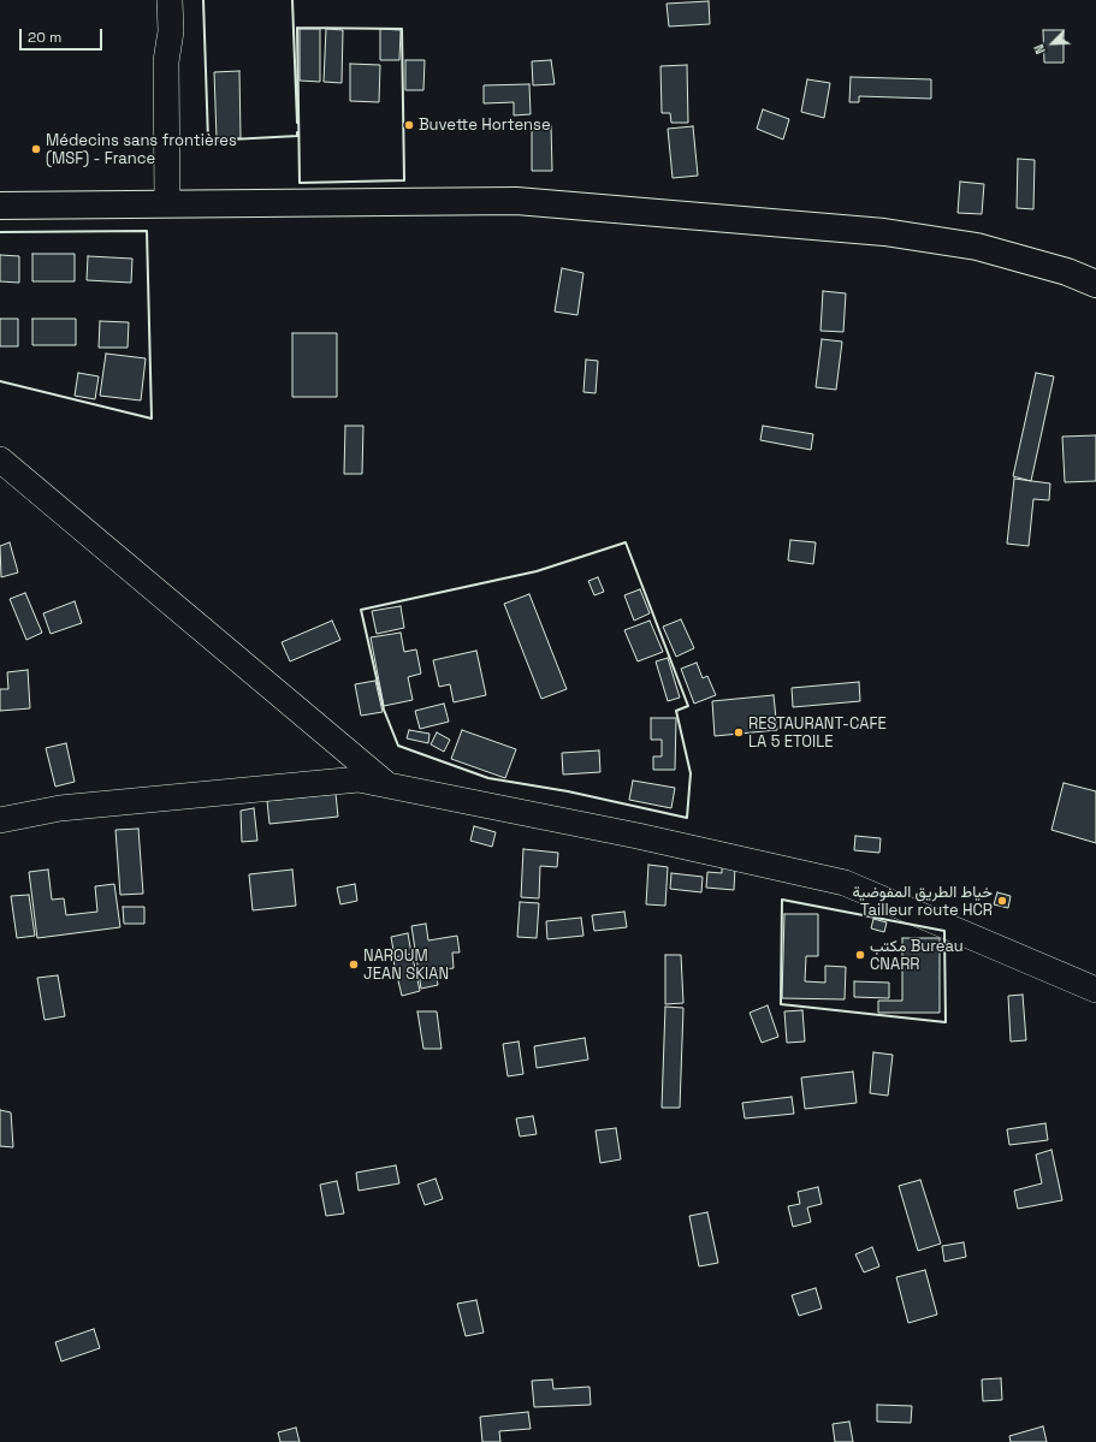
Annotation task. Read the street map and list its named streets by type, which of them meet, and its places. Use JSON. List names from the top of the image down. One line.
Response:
{"places":["Buvette Hortense","Médecins sans frontières (MSF) - France","RESTAURANT-CAFE LA 5 ETOILE","خياط الطريق المفوضية Tailleur route HCR","مكتب Bureau CNARR","NAROUM JEAN SKIAN"],"scale_bar":"20 m","north":"bottom left"}
